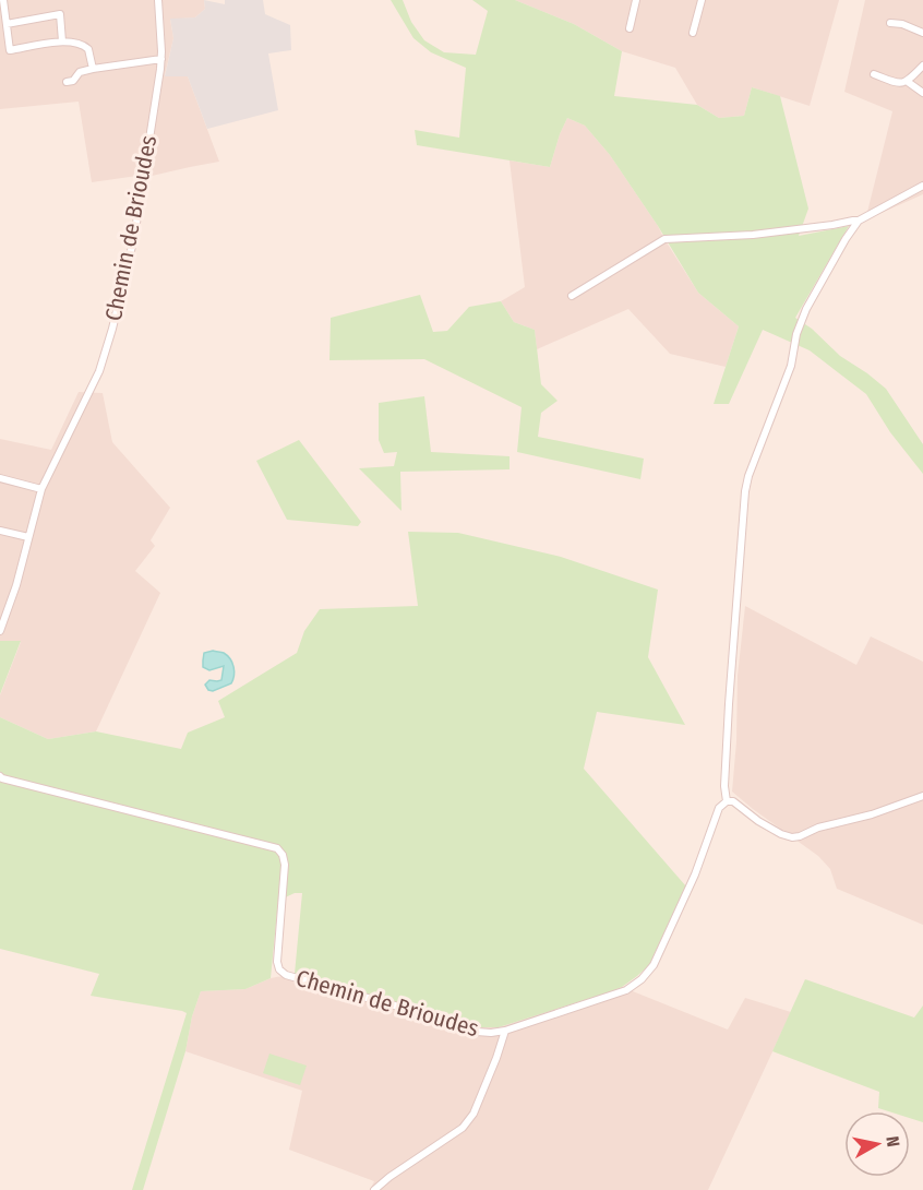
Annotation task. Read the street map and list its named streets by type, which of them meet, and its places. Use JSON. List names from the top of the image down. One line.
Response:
{"streets":{"street":["Chemin de Brioudes"]},"north":"right"}
